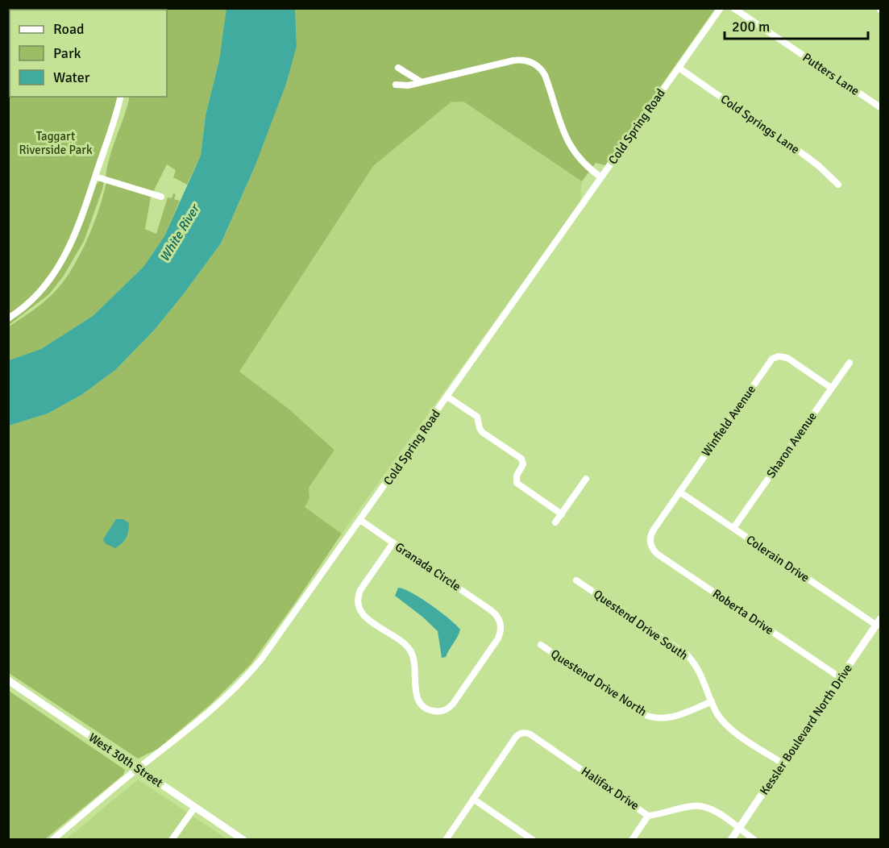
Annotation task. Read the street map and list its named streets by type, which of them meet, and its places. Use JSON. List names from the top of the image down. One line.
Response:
{"streets":{"main road":["Kessler Boulevard North Drive","West 30th Street"],"street":["Putters Lane","Cold Springs Lane","Cold Spring Road","Winfield Avenue","Sharon Avenue","Colerain Drive","Granada Circle","Roberta Drive","Questend Drive South","Questend Drive North","Halifax Drive"]},"crossings":[["Cold Springs Lane","Cold Spring Road"],["Cold Spring Road","Granada Circle"],["Cold Spring Road","West 30th Street"],["Winfield Avenue","Sharon Avenue"],["Winfield Avenue","Colerain Drive"],["Winfield Avenue","Roberta Drive"],["Sharon Avenue","Colerain Drive"],["Colerain Drive","Kessler Boulevard North Drive"],["Roberta Drive","Kessler Boulevard North Drive"],["Questend Drive South","Questend Drive North"],["Questend Drive South","Kessler Boulevard North Drive"],["Kessler Boulevard North Drive","Halifax Drive"]],"water":["White River"],"parks":["Taggart Riverside Park"],"legend":["Road","Park","Water"],"scale_bar":"200 m"}
